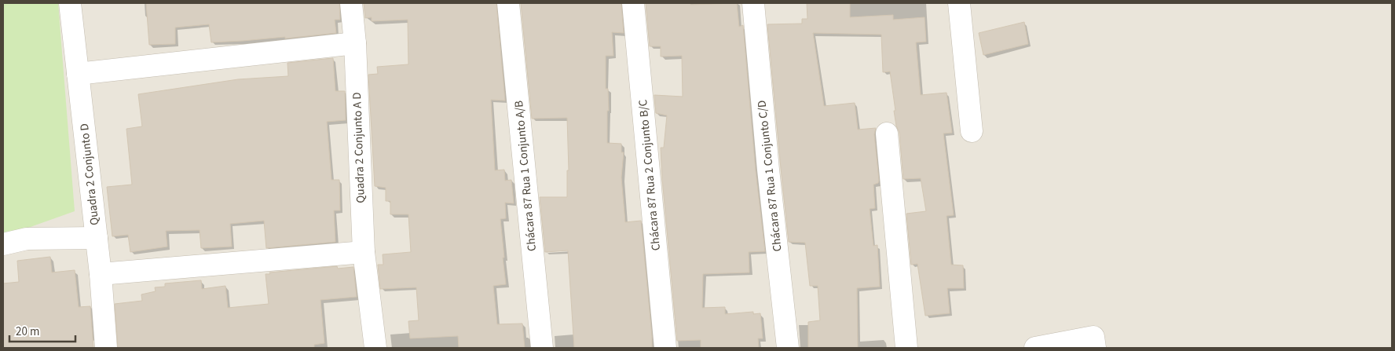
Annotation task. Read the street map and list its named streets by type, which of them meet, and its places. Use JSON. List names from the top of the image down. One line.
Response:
{"streets":{"street":["Quadra 2 Conjunto A D","Quadra 2 Conjunto D","Chácara 87 Rua 2 Conjunto B/C","Chácara 87 Rua 1 Conjunto A/B","Chácara 87 Rua 1 Conjunto C/D"]},"scale_bar":"20 m"}
